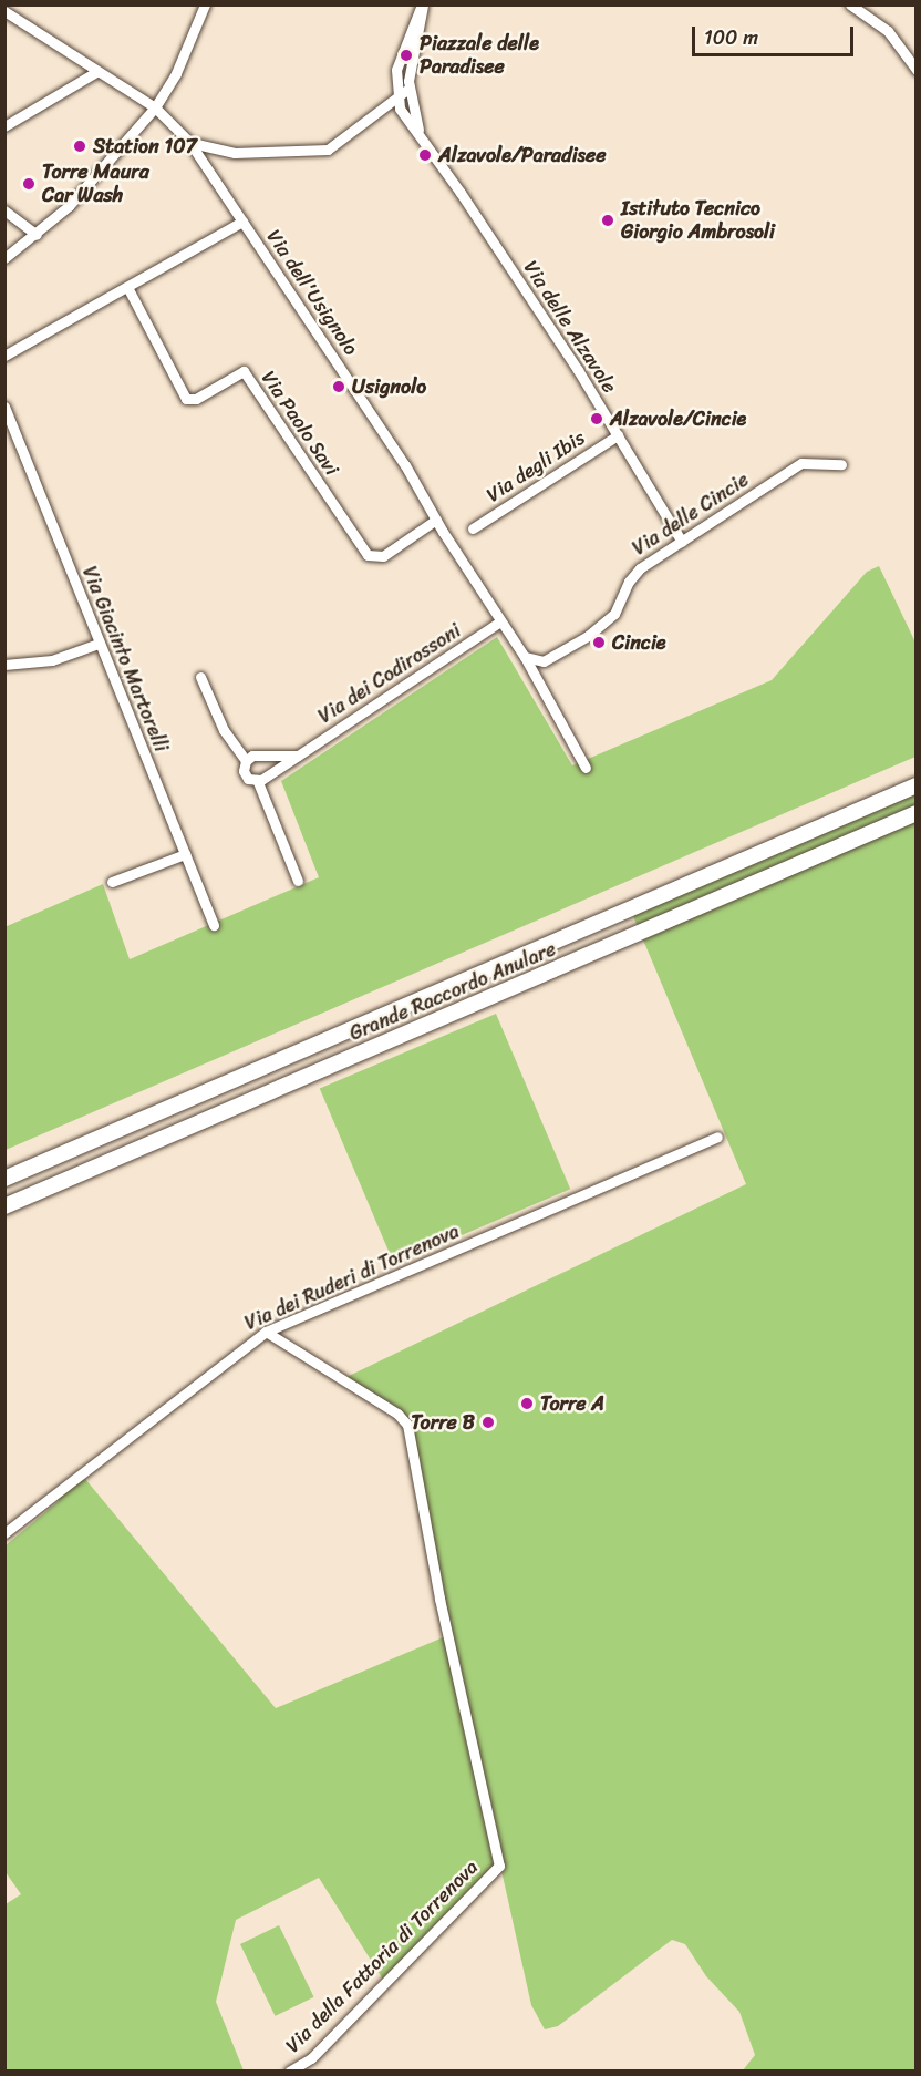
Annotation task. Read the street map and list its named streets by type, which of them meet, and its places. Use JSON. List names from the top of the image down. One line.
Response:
{"streets":{"highway":["Grande Raccordo Anulare"],"street":["Via dell'Usignolo","Via delle Alzavole","Via Paolo Savi","Via degli Ibis","Via delle Cincie","Via Giacinto Martorelli","Via dei Codirossoni","Via dei Ruderi di Torrenova","Via della Fattoria di Torrenova"]},"crossings":[["Via dell'Usignolo","Via Paolo Savi"],["Via dell'Usignolo","Via delle Cincie"],["Via dell'Usignolo","Via dei Codirossoni"],["Via delle Alzavole","Via degli Ibis"],["Via delle Alzavole","Via delle Cincie"],["Via dei Ruderi di Torrenova","Via della Fattoria di Torrenova"]],"places":["Piazzale delle Paradisee","Station 107","Alzavole/Paradisee","Torre Maura Car Wash","Istituto Tecnico Giorgio Ambrosoli","Usignolo","Alzavole/Cincie","Cincie","Torre A","Torre B"],"scale_bar":"100 m"}
